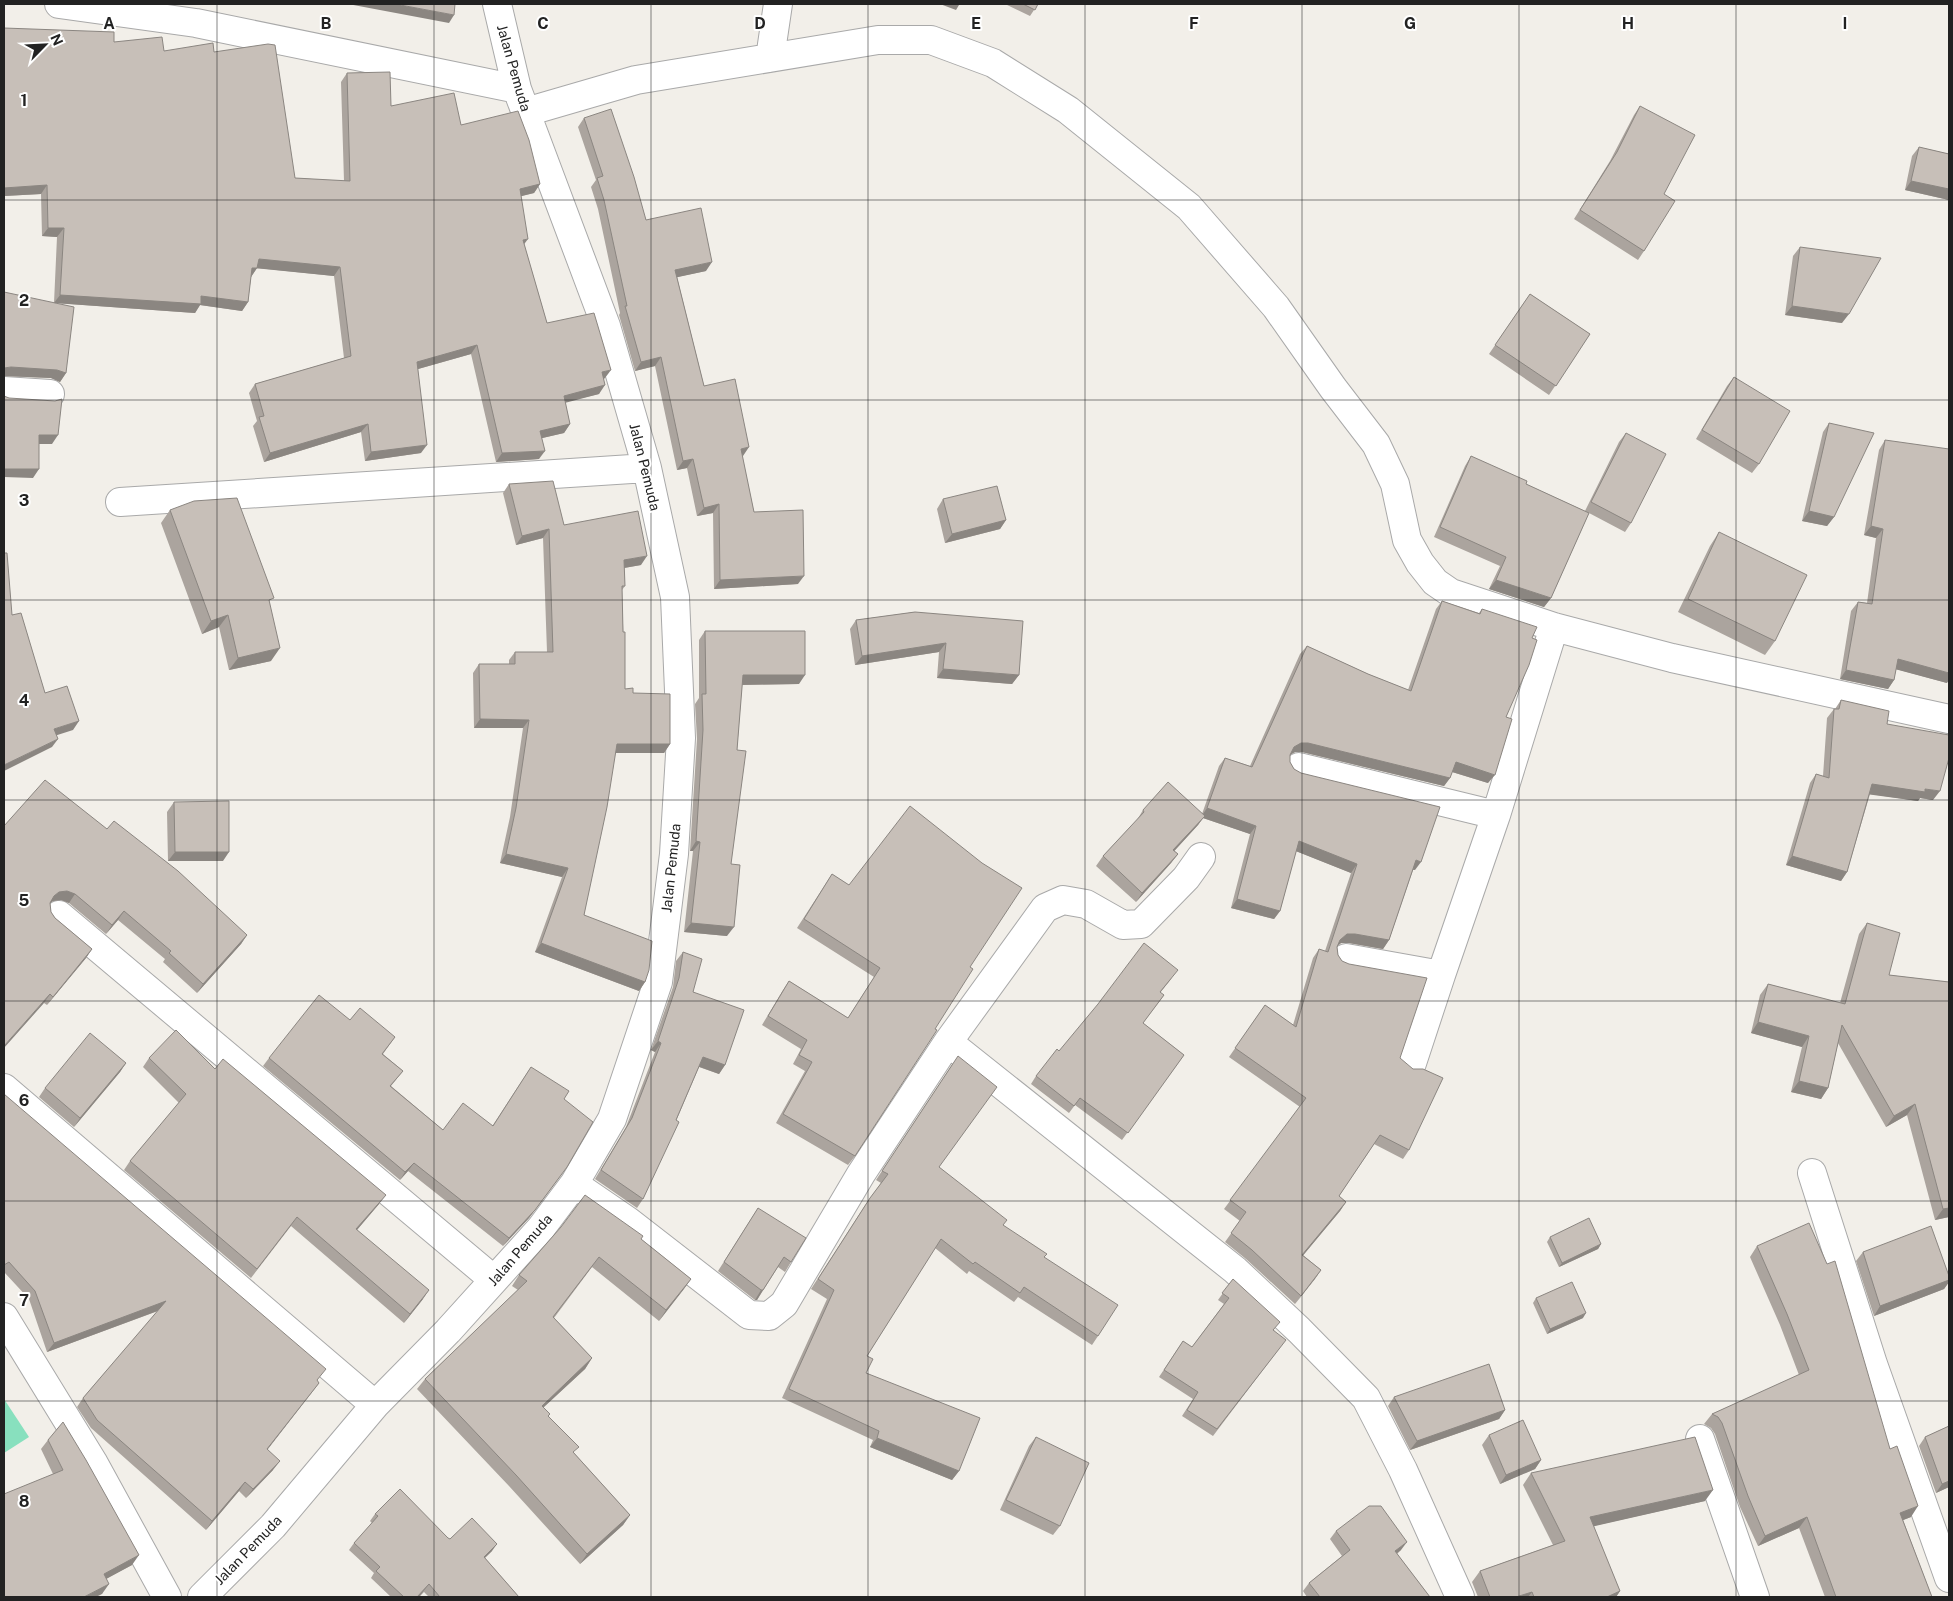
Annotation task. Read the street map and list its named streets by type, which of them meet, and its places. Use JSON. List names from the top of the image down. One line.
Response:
{"streets":{"street":["Jalan Pemuda"]},"north":"top right","grid":{"columns":["A","B","C","D","E","F","G","H","I"],"rows":["1","2","3","4","5","6","7","8"]}}
